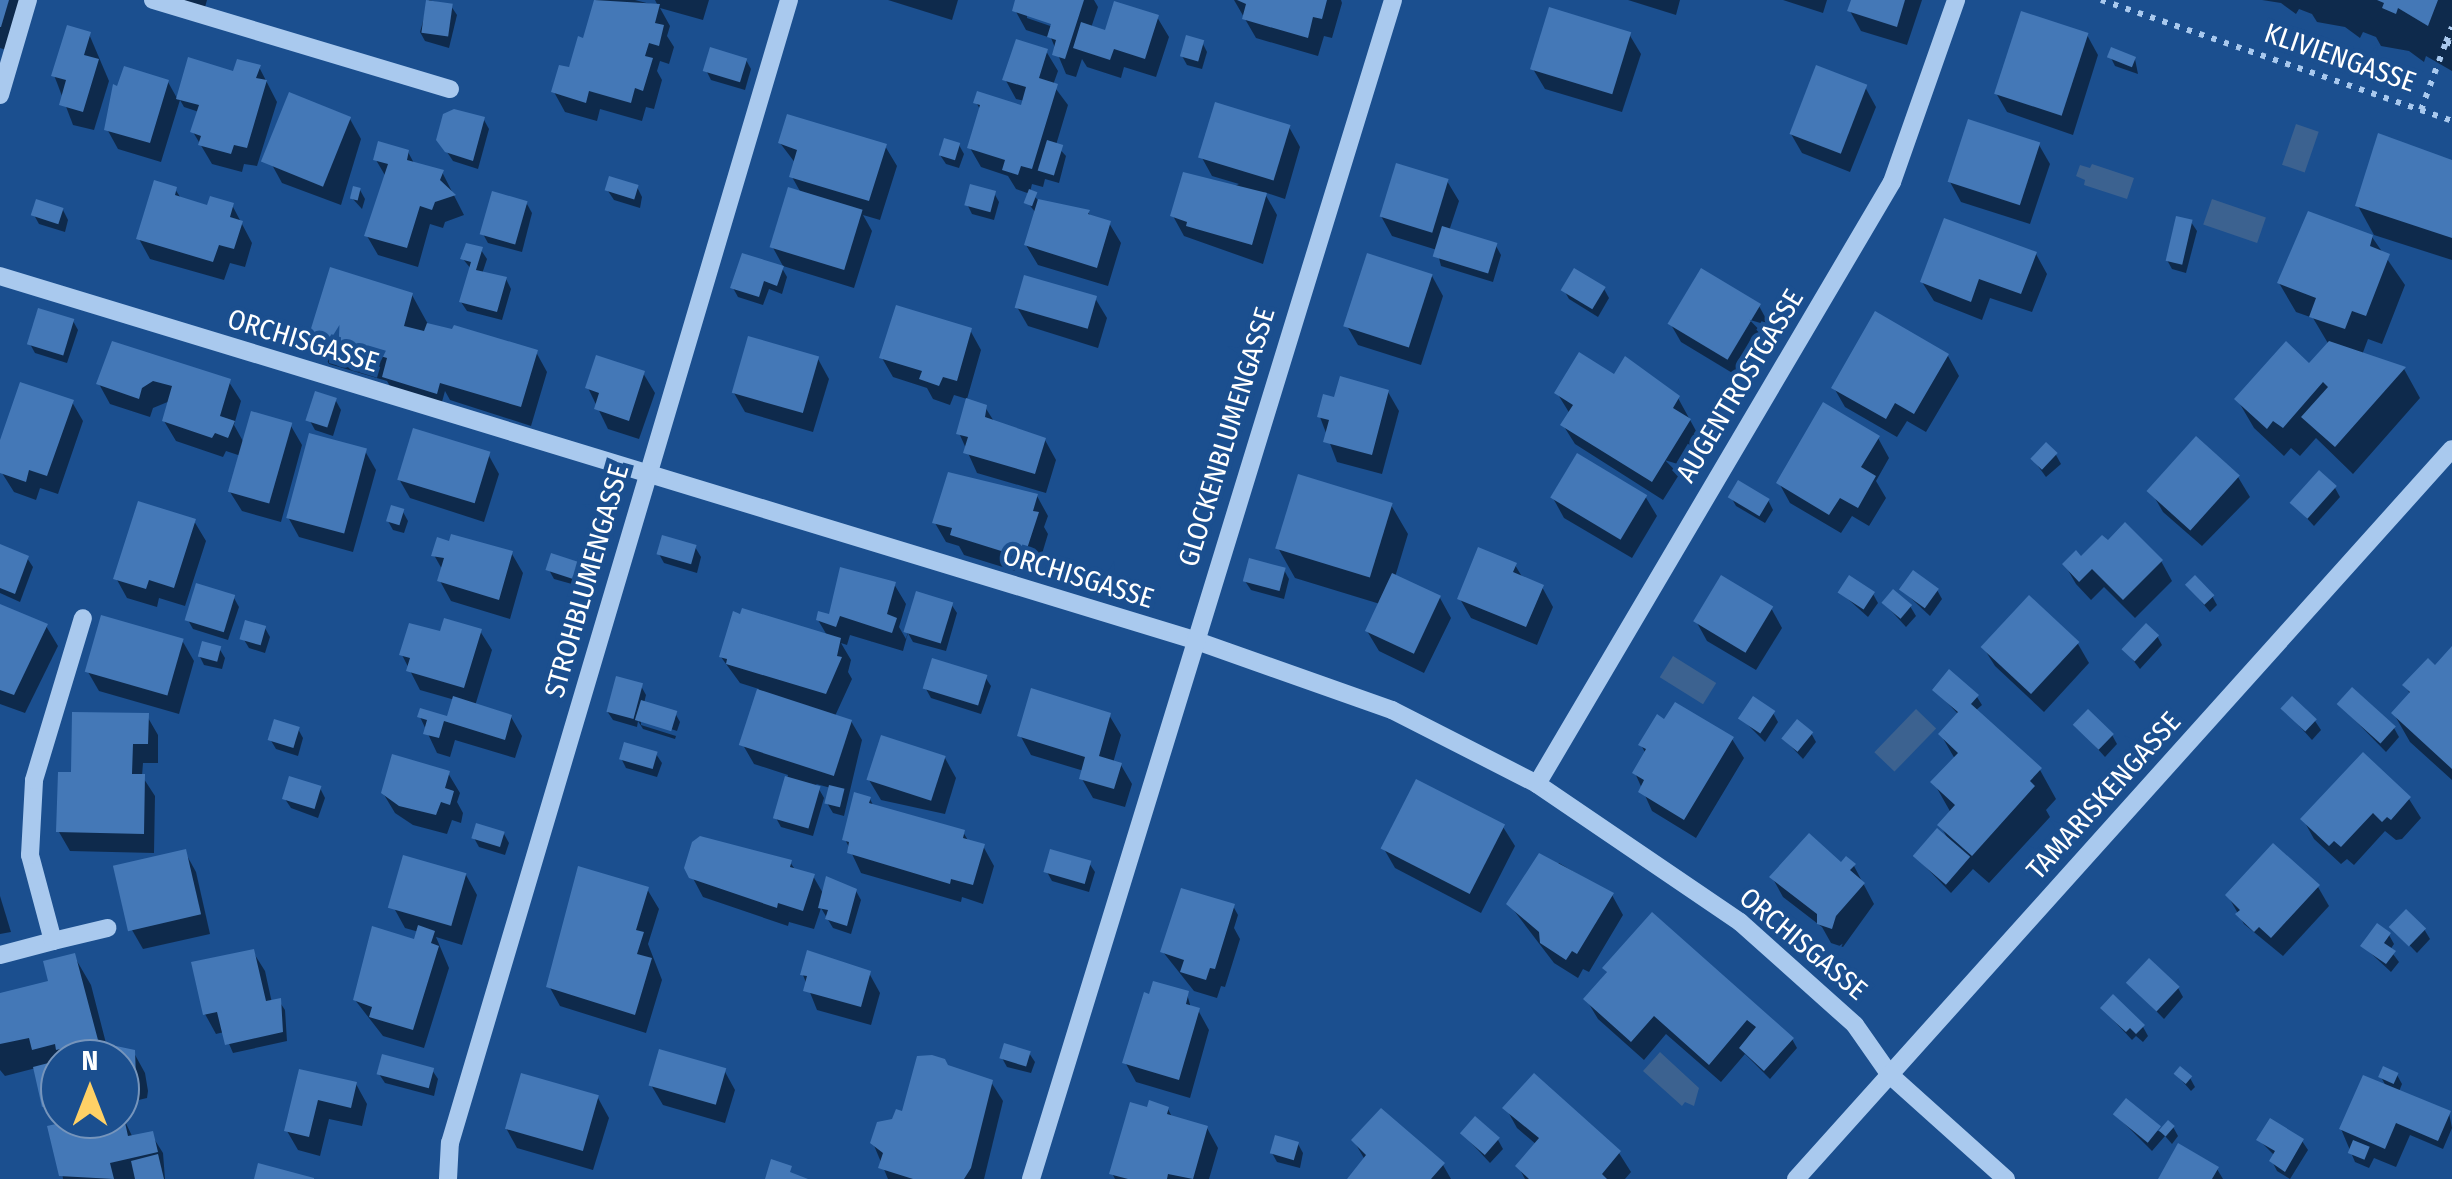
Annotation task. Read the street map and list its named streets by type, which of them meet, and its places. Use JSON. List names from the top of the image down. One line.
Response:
{"streets":{"street":["ORCHISGASSE","AUGENTROSTGASSE","GLOCKENBLUMENGASSE","STROHBLUMENGASSE","TAMARISKENGASSE"],"path":["KLIVIENGASSE"]},"crossings":[["ORCHISGASSE","AUGENTROSTGASSE"],["ORCHISGASSE","GLOCKENBLUMENGASSE"],["ORCHISGASSE","STROHBLUMENGASSE"],["ORCHISGASSE","TAMARISKENGASSE"]],"north":"top"}
